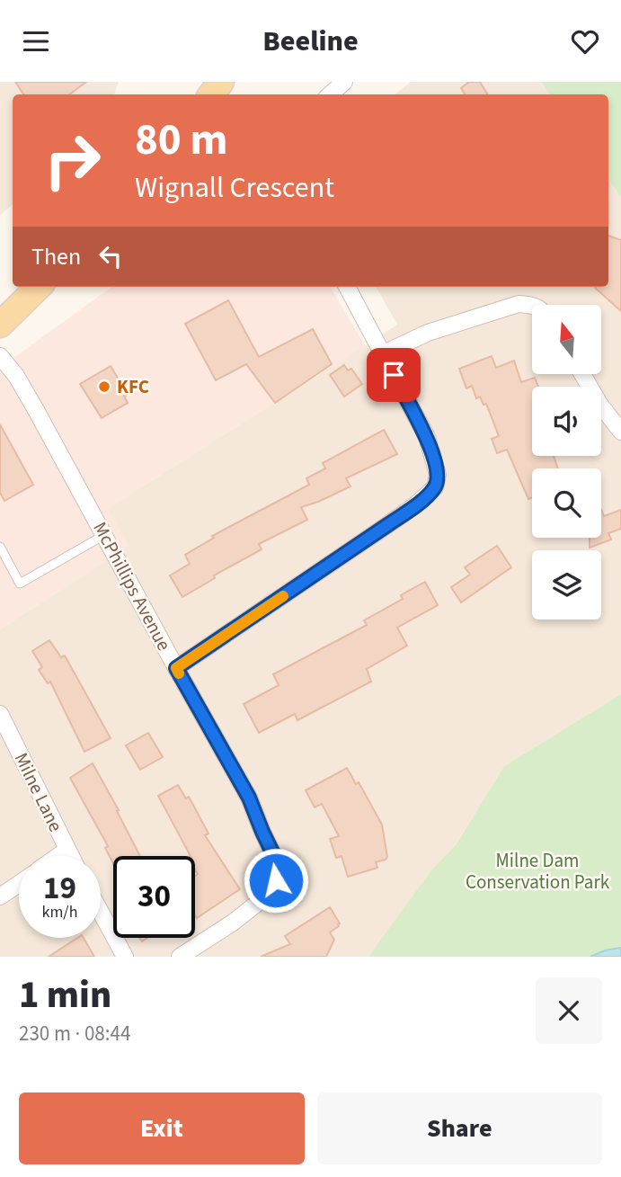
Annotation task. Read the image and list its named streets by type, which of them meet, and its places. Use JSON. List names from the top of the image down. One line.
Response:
{"streets":{"street":["McPhillips Avenue","Milne Lane"]},"parks":["Milne Dam Conservation Park"],"places":["KFC"],"north":"top","page":{"header":"Beeline","turn":["80 m","Wignall Crescent"],"then":"Then","speed":"19 km/h","limit":"30","heading":["1 min","230 m · 08:44"],"buttons":["Exit","Share"]}}
